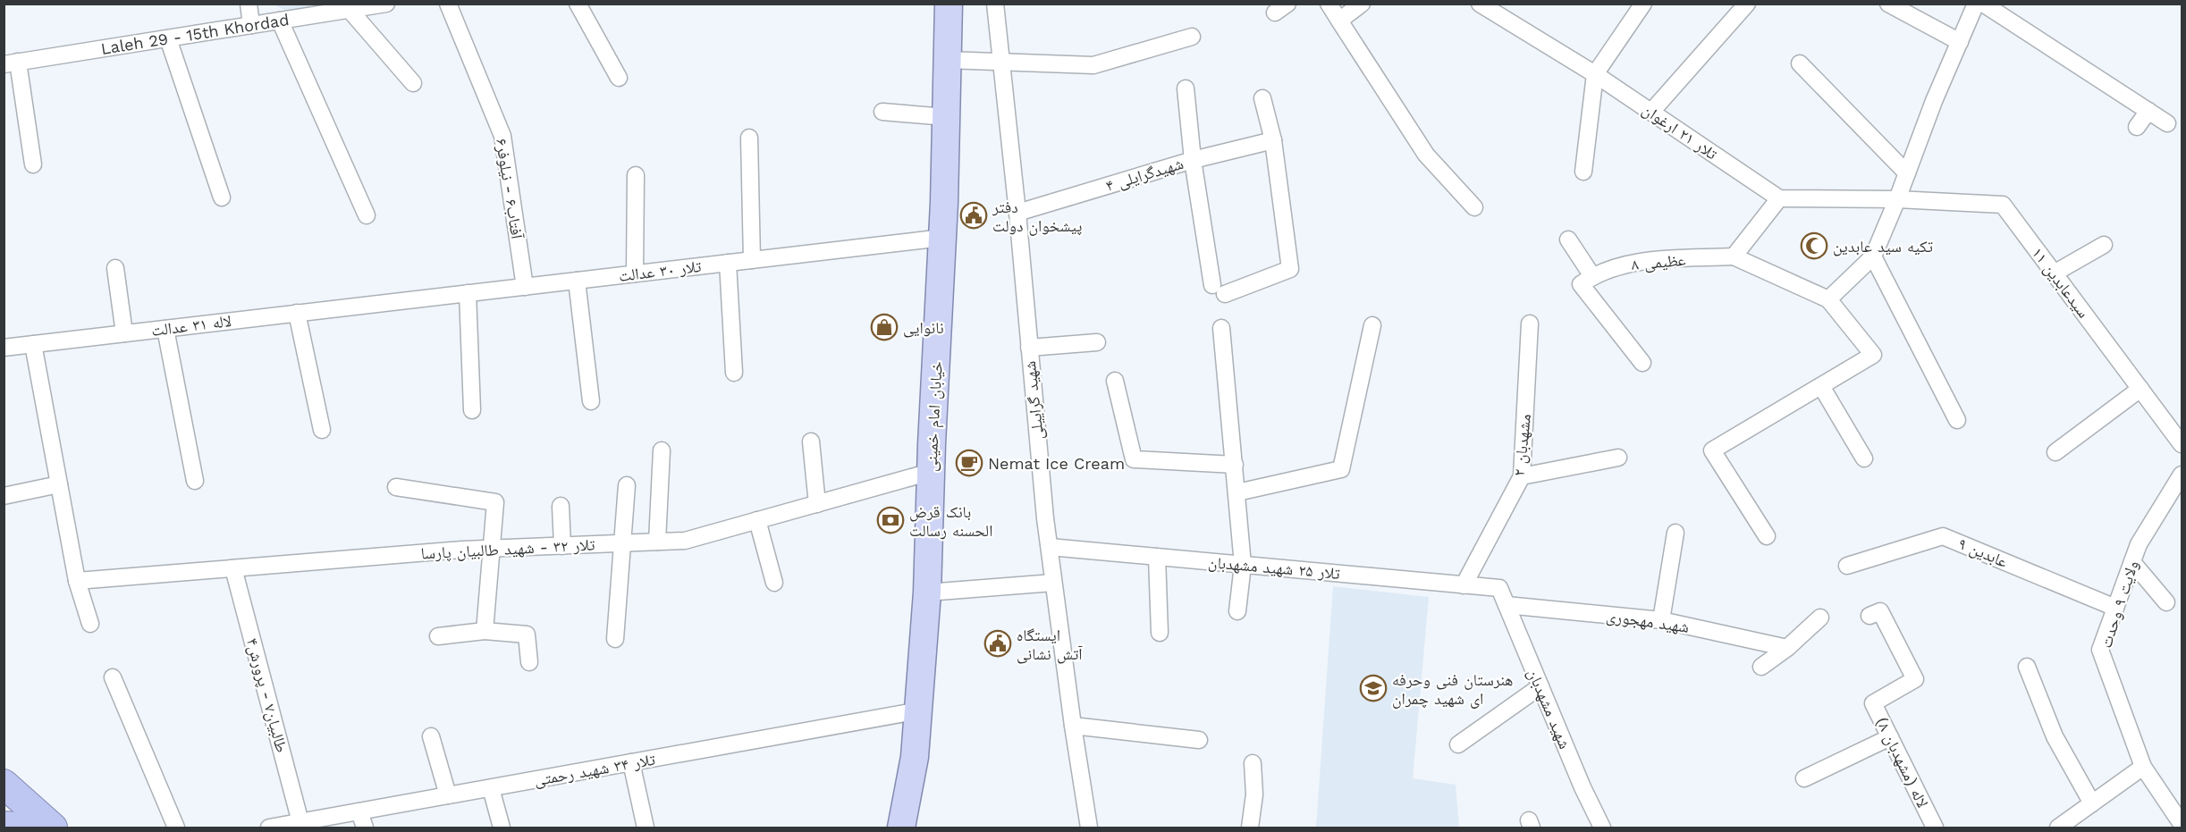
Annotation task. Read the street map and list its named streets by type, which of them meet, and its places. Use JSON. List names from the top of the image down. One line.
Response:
{"streets":{"main road":["خیابان امام خمینی"],"street":["Laleh 29 - 15th Khordad","تلار ۲۱ ارغوان","شهیدگرایلی ۴","آفتاب۶ - نیلوفر۶","عظیمی ۸","تلار ۳۰ عدالت","سیدعابدین ۱۱","لاله ۳۱ عدالت","شهید گراییلی","مشهدبان ۲","تلار ۳۲ - شهید طالبیان پارسا","عابدین ۹","تلار ۲۵ شهید مشهدبان","ولایت ۹ وحدت","شهید مهجوری","طالبیان۷ - پرورش۴","شهید مشهدبان","لاله (مشهدبان ۸)","تلار ۳۴ شهید رحمتی"]},"crossings":[["شهیدگرایلی ۴","شهید گراییلی"],["آفتاب۶ - نیلوفر۶","تلار ۳۰ عدالت"],["تلار ۳۰ عدالت","لاله ۳۱ عدالت"],["تلار ۳۰ عدالت","خیابان امام خمینی"],["شهید گراییلی","تلار ۲۵ شهید مشهدبان"],["خیابان امام خمینی","تلار ۳۲ - شهید طالبیان پارسا"],["خیابان امام خمینی","تلار ۳۴ شهید رحمتی"],["مشهدبان ۲","تلار ۲۵ شهید مشهدبان"],["تلار ۳۲ - شهید طالبیان پارسا","طالبیان۷ - پرورش۴"],["عابدین ۹","ولایت ۹ وحدت"],["تلار ۲۵ شهید مشهدبان","شهید مشهدبان"],["شهید مهجوری","شهید مشهدبان"],["طالبیان۷ - پرورش۴","تلار ۳۴ شهید رحمتی"]],"places":{"public building":["دفتر پیشخوان دولت","ایستگاه آتش نشانی"],"mosque":["تکیه سید عابدین"],"shop":["نانوایی"],"cafe":["Nemat Ice Cream"],"bank":["بانک قرض الحسنه رسالت"],"school or university":["هنرستان فنی وحرفه ای شهید چمران"]}}
